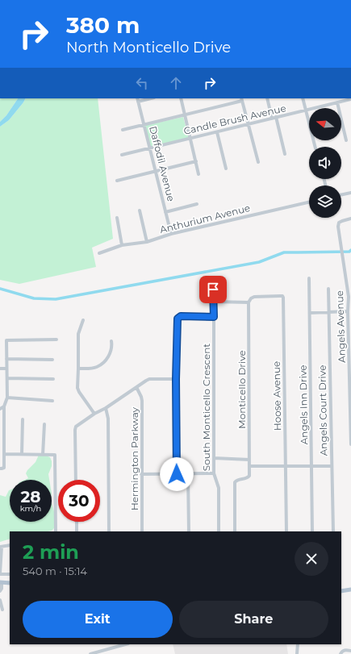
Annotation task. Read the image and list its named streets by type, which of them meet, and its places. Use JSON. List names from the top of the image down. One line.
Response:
{"streets":{"street":["Candle Brush Avenue","Daffodil Avenue","Anthurium Avenue","Angels Avenue","Monticello Drive","Hoose Avenue","Angels Inn Drive","South Monticello Crescent","Angels Court Drive","Hermington Parkway"]},"crossings":[["Candle Brush Avenue","Daffodil Avenue"],["Daffodil Avenue","Anthurium Avenue"],["Monticello Drive","Hoose Avenue"]],"north":"left","page":{"turn":["380 m","North Monticello Drive"],"speed":"28 km/h","limit":"30","heading":["2 min","540 m · 15:14"],"buttons":["Exit","Share"]}}
